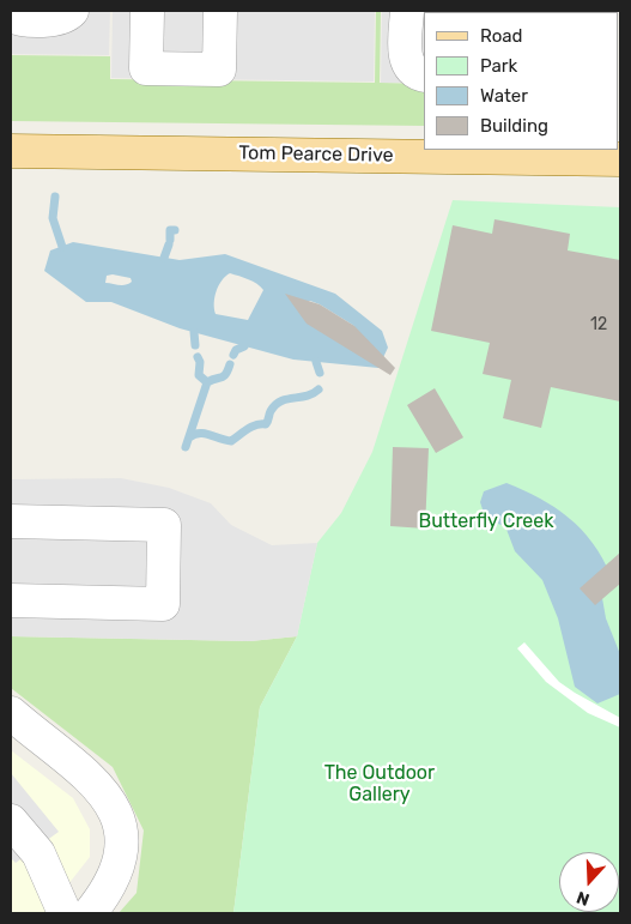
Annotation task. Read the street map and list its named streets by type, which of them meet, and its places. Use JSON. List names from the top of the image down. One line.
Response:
{"streets":{"main road":["Tom Pearce Drive"]},"parks":["Butterfly Creek","The Outdoor Gallery"],"house_numbers":["12"],"legend":["Road","Park","Water","Building"],"north":"bottom"}
